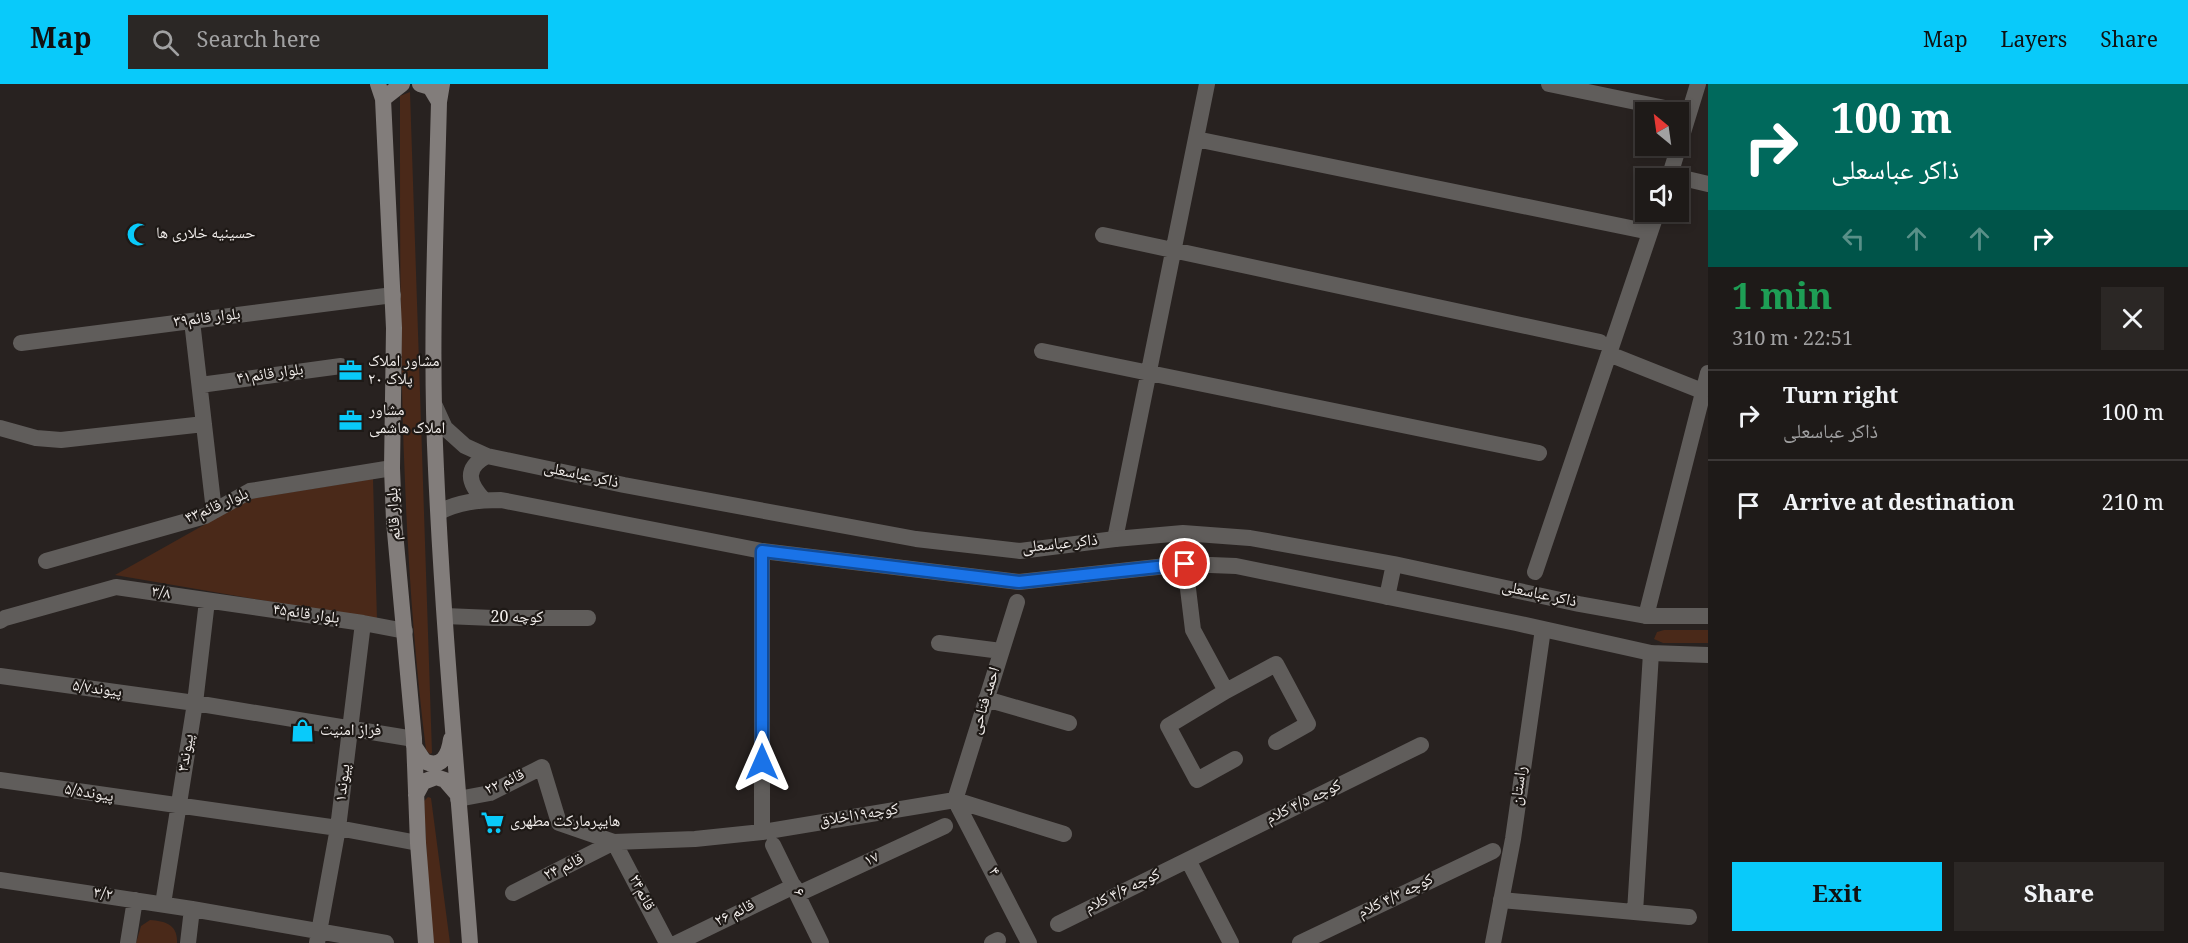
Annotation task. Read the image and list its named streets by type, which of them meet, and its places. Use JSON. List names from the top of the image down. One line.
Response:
{"streets":{"main road":["بلوار قائم"],"street":["بلوار قائم۳۹","بلوار قائم۴۱","ذاکر عباسعلی","بلوار قائم۴۳","۳/۸","بلوار قائم۴۵","کوچه 20","پیوند۵/۷","احمد فتاحی","پیوند۳","پیوند۱","قائم ۲۲","راستان","پیوند۵/۵","کوچه ۴/۵ کلام","کوچه۱۹اخلاق","۱۷","۲۴ قائم","۴","کوچه ۴/۶ کلام","قائم۲۴","۶","۳/۲","کوچه ۴/۳ کلام","قائم ۲۶"]},"crossings":[["بلوار قائم۳۹","بلوار قائم"],["ذاکر عباسعلی","راستان"],["بلوار قائم۴۳","بلوار قائم"],["بلوار قائم","بلوار قائم۴۵"],["بلوار قائم","پیوند۵/۷"],["بلوار قائم","پیوند۵/۵"],["۳/۸","بلوار قائم۴۵"],["۳/۸","پیوند۳"],["بلوار قائم۴۵","پیوند۳"],["بلوار قائم۴۵","پیوند۱"],["پیوند۵/۷","پیوند۳"],["پیوند۵/۷","پیوند۱"],["احمد فتاحی","کوچه۱۹اخلاق"],["احمد فتاحی","۴"],["پیوند۳","پیوند۵/۵"],["پیوند۳","۳/۲"],["پیوند۱","پیوند۵/۵"],["پیوند۱","۳/۲"],["قائم ۲۲","کوچه۱۹اخلاق"],["قائم ۲۲","۲۴ قائم"],["قائم ۲۲","قائم۲۴"],["کوچه ۴/۵ کلام","کوچه ۴/۶ کلام"],["کوچه۱۹اخلاق","۲۴ قائم"],["کوچه۱۹اخلاق","۴"],["کوچه۱۹اخلاق","قائم۲۴"],["کوچه۱۹اخلاق","۶"],["۱۷","۶"],["۱۷","قائم ۲۶"],["۲۴ قائم","قائم۲۴"],["۶","قائم ۲۶"]],"places":{"mosque":["حسینیه خلاری ها"],"office":["مشاور املاک پلاک ۲۰","مشاور املاک هاشمی"],"shop":["فراز امنیت"],"supermarket":["هایپرمارکت مطهری"]},"north":"top left","page":{"header":"Map","search":"Search here","nav":["Map","Layers","Share"],"turn":["100 m","ذاکر عباسعلی"],"heading":["1 min","310 m · 22:51"],"list":[{"name":"Turn right","note":"ذاکر عباسعلی","value":"100 m"},{"name":"Arrive at destination","value":"210 m"}],"buttons":["Exit","Share"]}}
